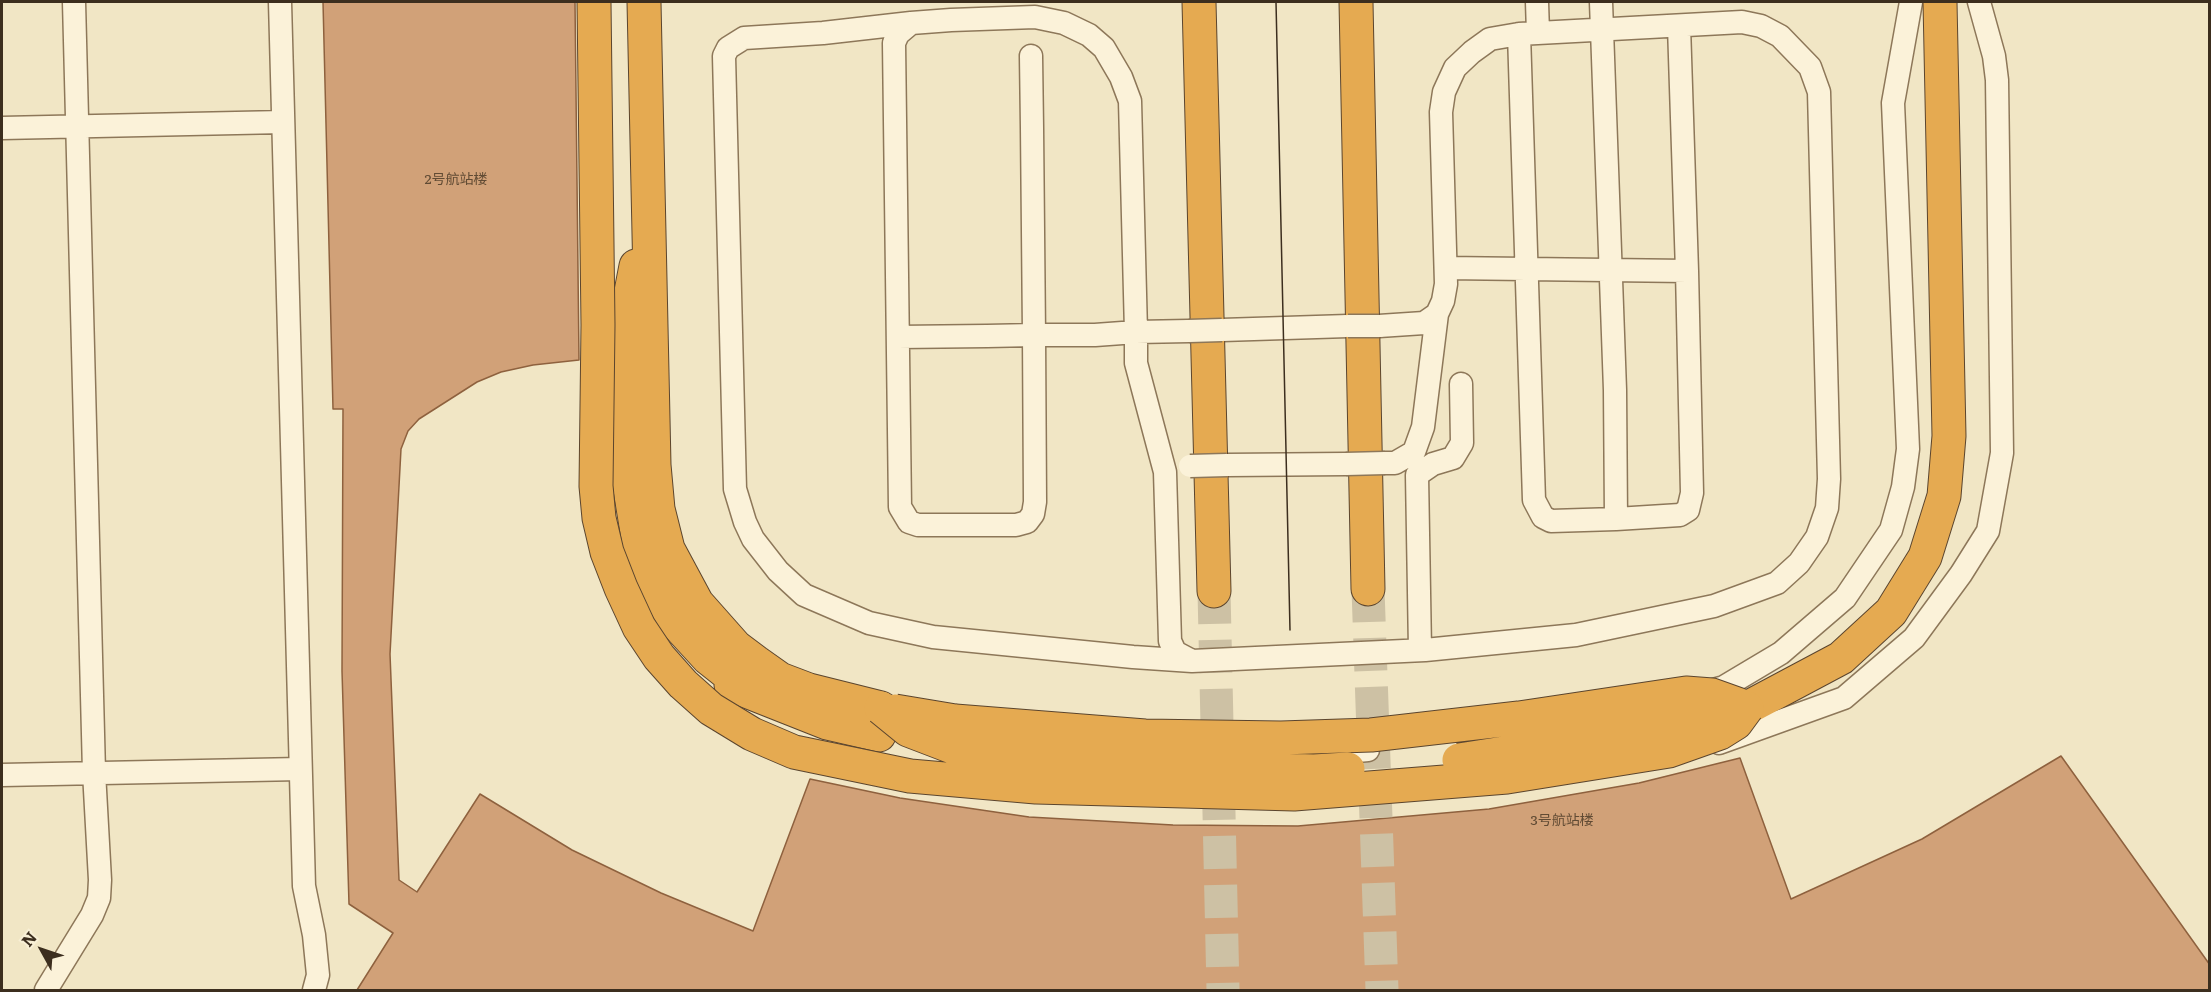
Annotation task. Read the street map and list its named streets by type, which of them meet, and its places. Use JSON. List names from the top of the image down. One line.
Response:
{"house_numbers":["2号航站楼","3号航站楼"],"north":"top left"}
